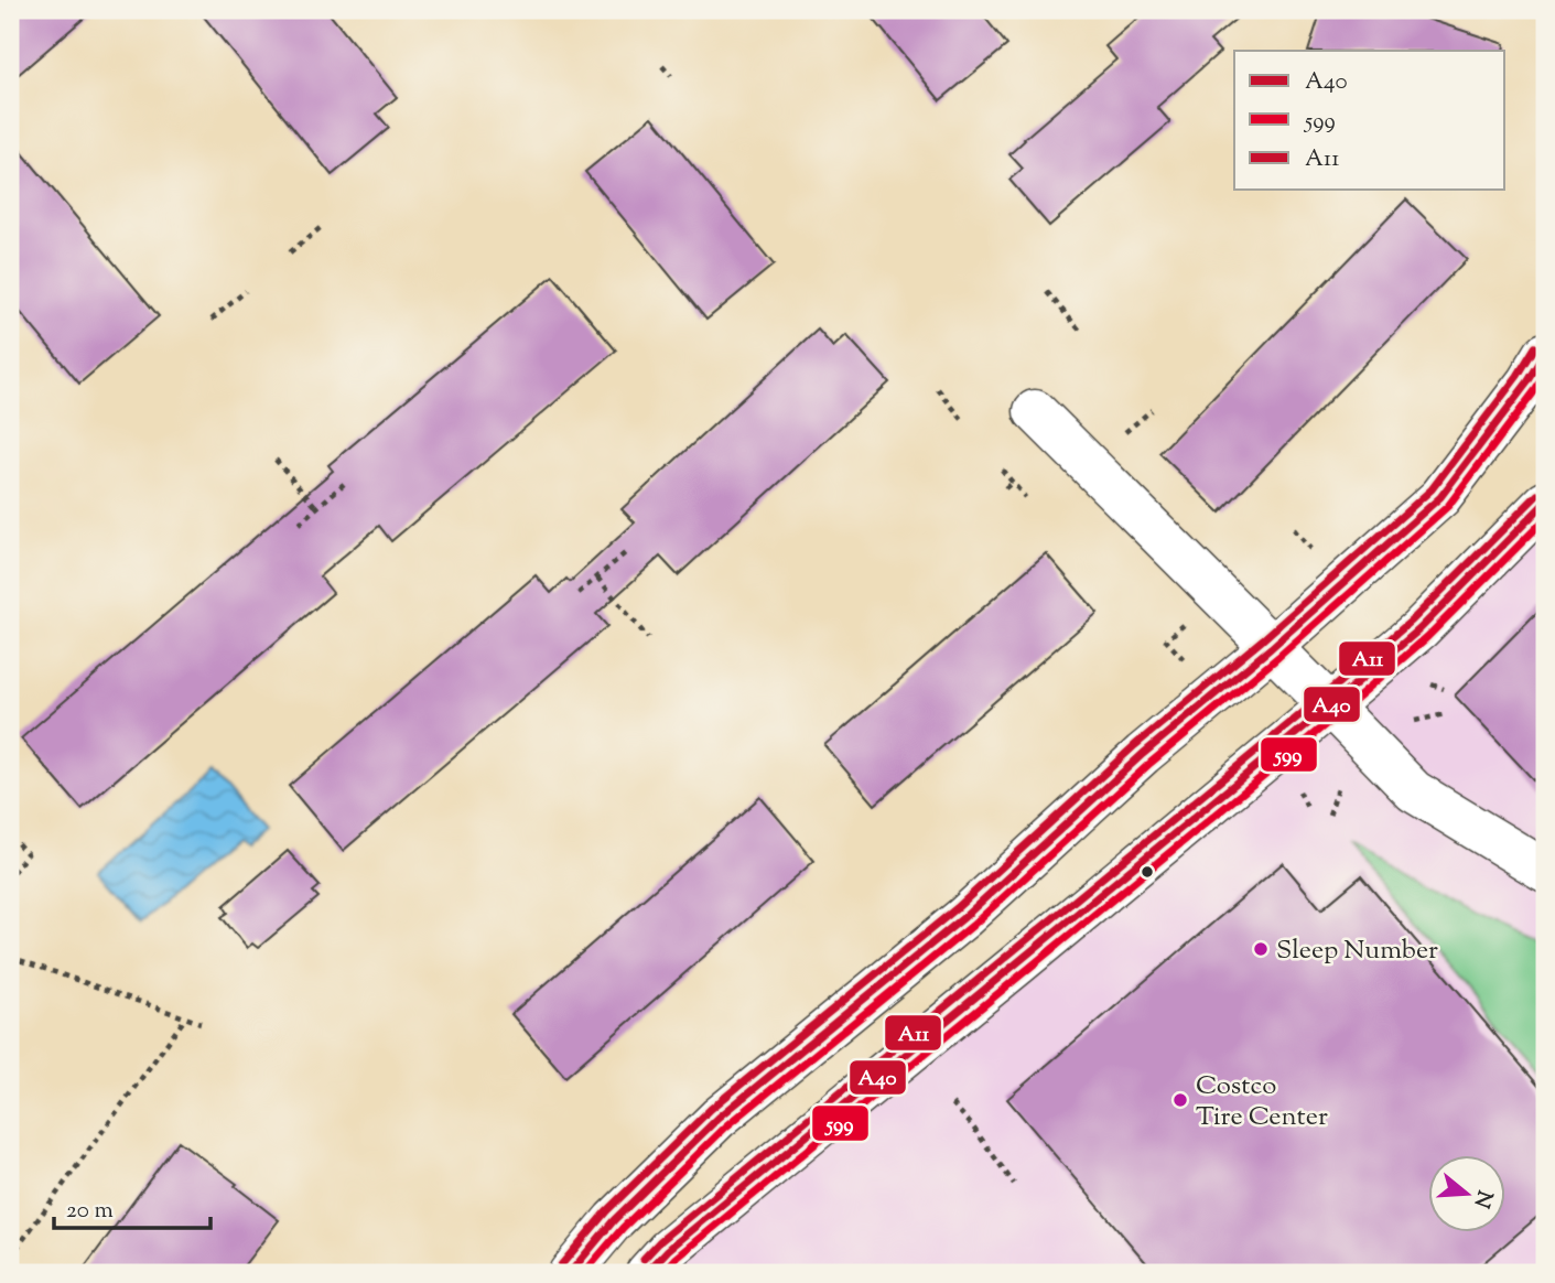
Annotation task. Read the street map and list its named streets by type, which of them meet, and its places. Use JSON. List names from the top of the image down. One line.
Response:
{"places":["Sleep Number","Costco Tire Center"],"lines":["transit line A11","transit line A40","transit line 599"],"legend":["A40","599","A11"],"scale_bar":"20 m","north":"right"}
